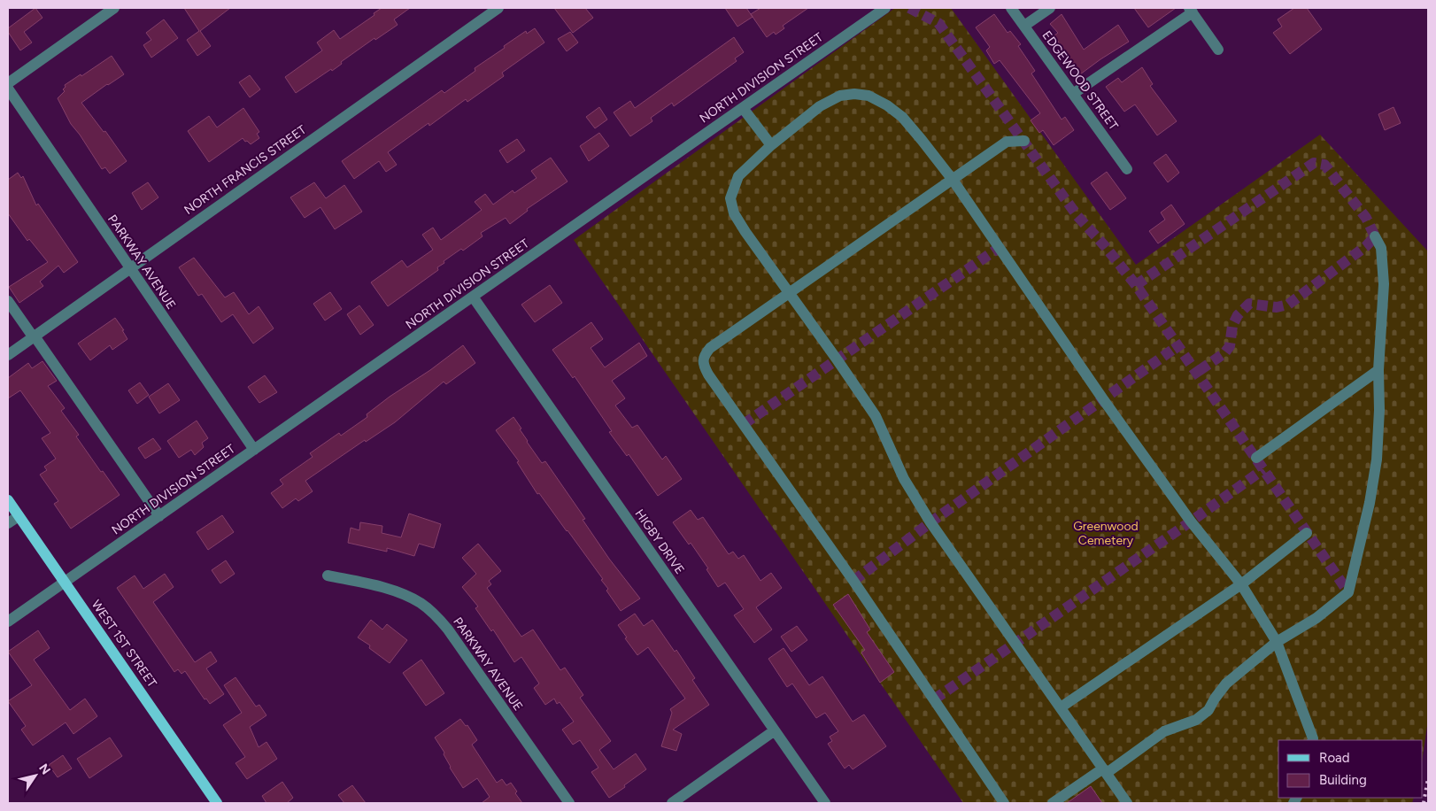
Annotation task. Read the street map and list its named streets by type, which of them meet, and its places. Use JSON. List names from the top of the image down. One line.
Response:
{"streets":{"main road":["WEST 1ST STREET"],"street":["NORTH DIVISION STREET","EDGEWOOD STREET","NORTH FRANCIS STREET","PARKWAY AVENUE","HIGBY DRIVE"]},"crossings":[["NORTH DIVISION STREET","PARKWAY AVENUE"],["NORTH DIVISION STREET","HIGBY DRIVE"],["NORTH DIVISION STREET","WEST 1ST STREET"],["NORTH FRANCIS STREET","PARKWAY AVENUE"]],"parks":["Greenwood Cemetery"],"legend":["Road","Building"],"north":"top right"}
